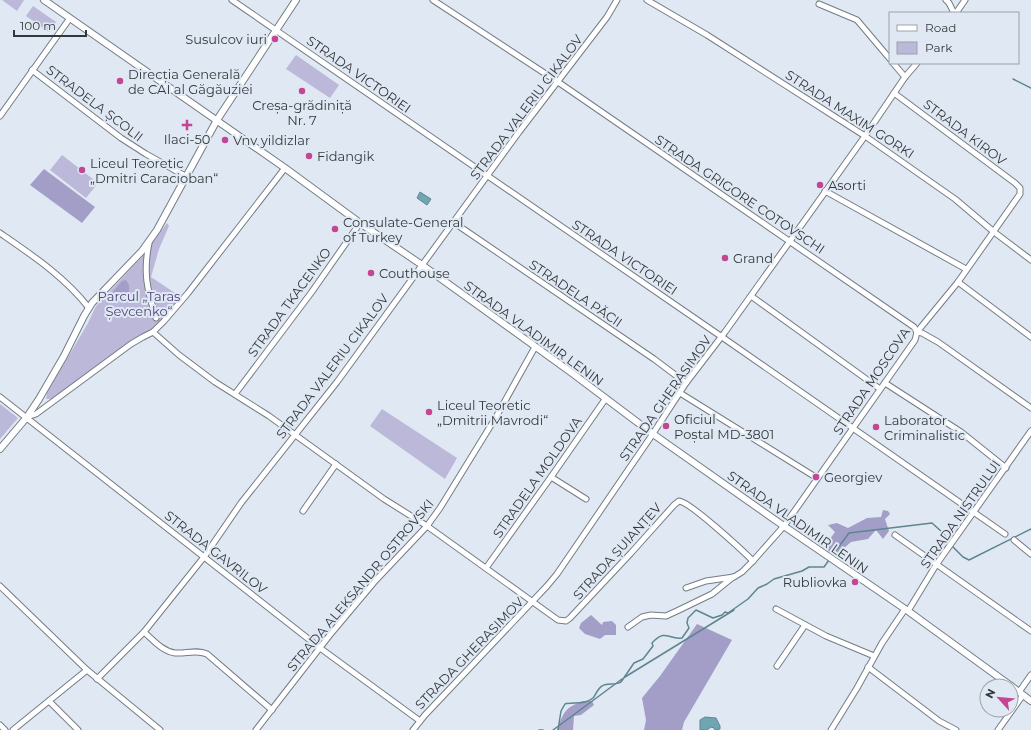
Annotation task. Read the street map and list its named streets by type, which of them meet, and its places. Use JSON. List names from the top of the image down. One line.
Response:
{"streets":{"main road":["STRADA VLADIMIR LENIN"],"street":["STRADA VICTORIEI","STRADELA ȘCOLII","STRADA VALERIU CIKALOV","STRADA MAXIM GORKI","STRADA KIROV","STRADA GRIGORE COTOVSCHI","STRADELA PĂCII","STRADA TKACENKO","STRADA MOSCOVA","STRADA GHERASIMOV","STRADELA MOLDOVA","STRADA NISTRULUI","STRADA ȘUIANȚEV","STRADA GAVRILOV","STRADA ALEKSANDR OSTROVSKI"]},"crossings":[["STRADA VICTORIEI","STRADA VALERIU CIKALOV"],["STRADA VICTORIEI","STRADA MOSCOVA"],["STRADA VICTORIEI","STRADA GHERASIMOV"],["STRADA VICTORIEI","STRADA NISTRULUI"],["STRADA VALERIU CIKALOV","STRADA GRIGORE COTOVSCHI"],["STRADA VALERIU CIKALOV","STRADELA PĂCII"],["STRADA VALERIU CIKALOV","STRADA VLADIMIR LENIN"],["STRADA VALERIU CIKALOV","STRADA GAVRILOV"],["STRADA MAXIM GORKI","STRADA MOSCOVA"],["STRADA MAXIM GORKI","STRADA GHERASIMOV"],["STRADA KIROV","STRADA MOSCOVA"],["STRADA KIROV","STRADA GHERASIMOV"],["STRADA GRIGORE COTOVSCHI","STRADA MOSCOVA"],["STRADA GRIGORE COTOVSCHI","STRADA GHERASIMOV"],["STRADELA PĂCII","STRADA GHERASIMOV"],["STRADA TKACENKO","STRADA VLADIMIR LENIN"],["STRADA VLADIMIR LENIN","STRADA MOSCOVA"],["STRADA VLADIMIR LENIN","STRADA GHERASIMOV"],["STRADA VLADIMIR LENIN","STRADELA MOLDOVA"],["STRADA VLADIMIR LENIN","STRADA NISTRULUI"],["STRADA VLADIMIR LENIN","STRADA ALEKSANDR OSTROVSKI"],["STRADA MOSCOVA","STRADA ȘUIANȚEV"],["STRADA GHERASIMOV","STRADA ȘUIANȚEV"],["STRADA GHERASIMOV","STRADA GAVRILOV"],["STRADA GAVRILOV","STRADA ALEKSANDR OSTROVSKI"]],"parks":["Parcul „Taras Șevcenko“"],"places":{"other":["Susulcov iuri","Direcția Generală de CAI al Găgăuziei","Creșa-grădiniță Nr. 7","Vnv yildizlar","Fidangik","Liceul Teoretic „Dmitri Caracioban“","Asorti","Consulate-General of Turkey","Grand","Couthouse","Liceul Teoretic „Dmitrii Mavrodi“","Oficiul Poștal MD-3801","Laborator Criminalistic","Georgiev","Rubliovka"],"health":["Ilaci-50"]},"legend":["Road","Park"],"scale_bar":"100 m","north":"top left"}
